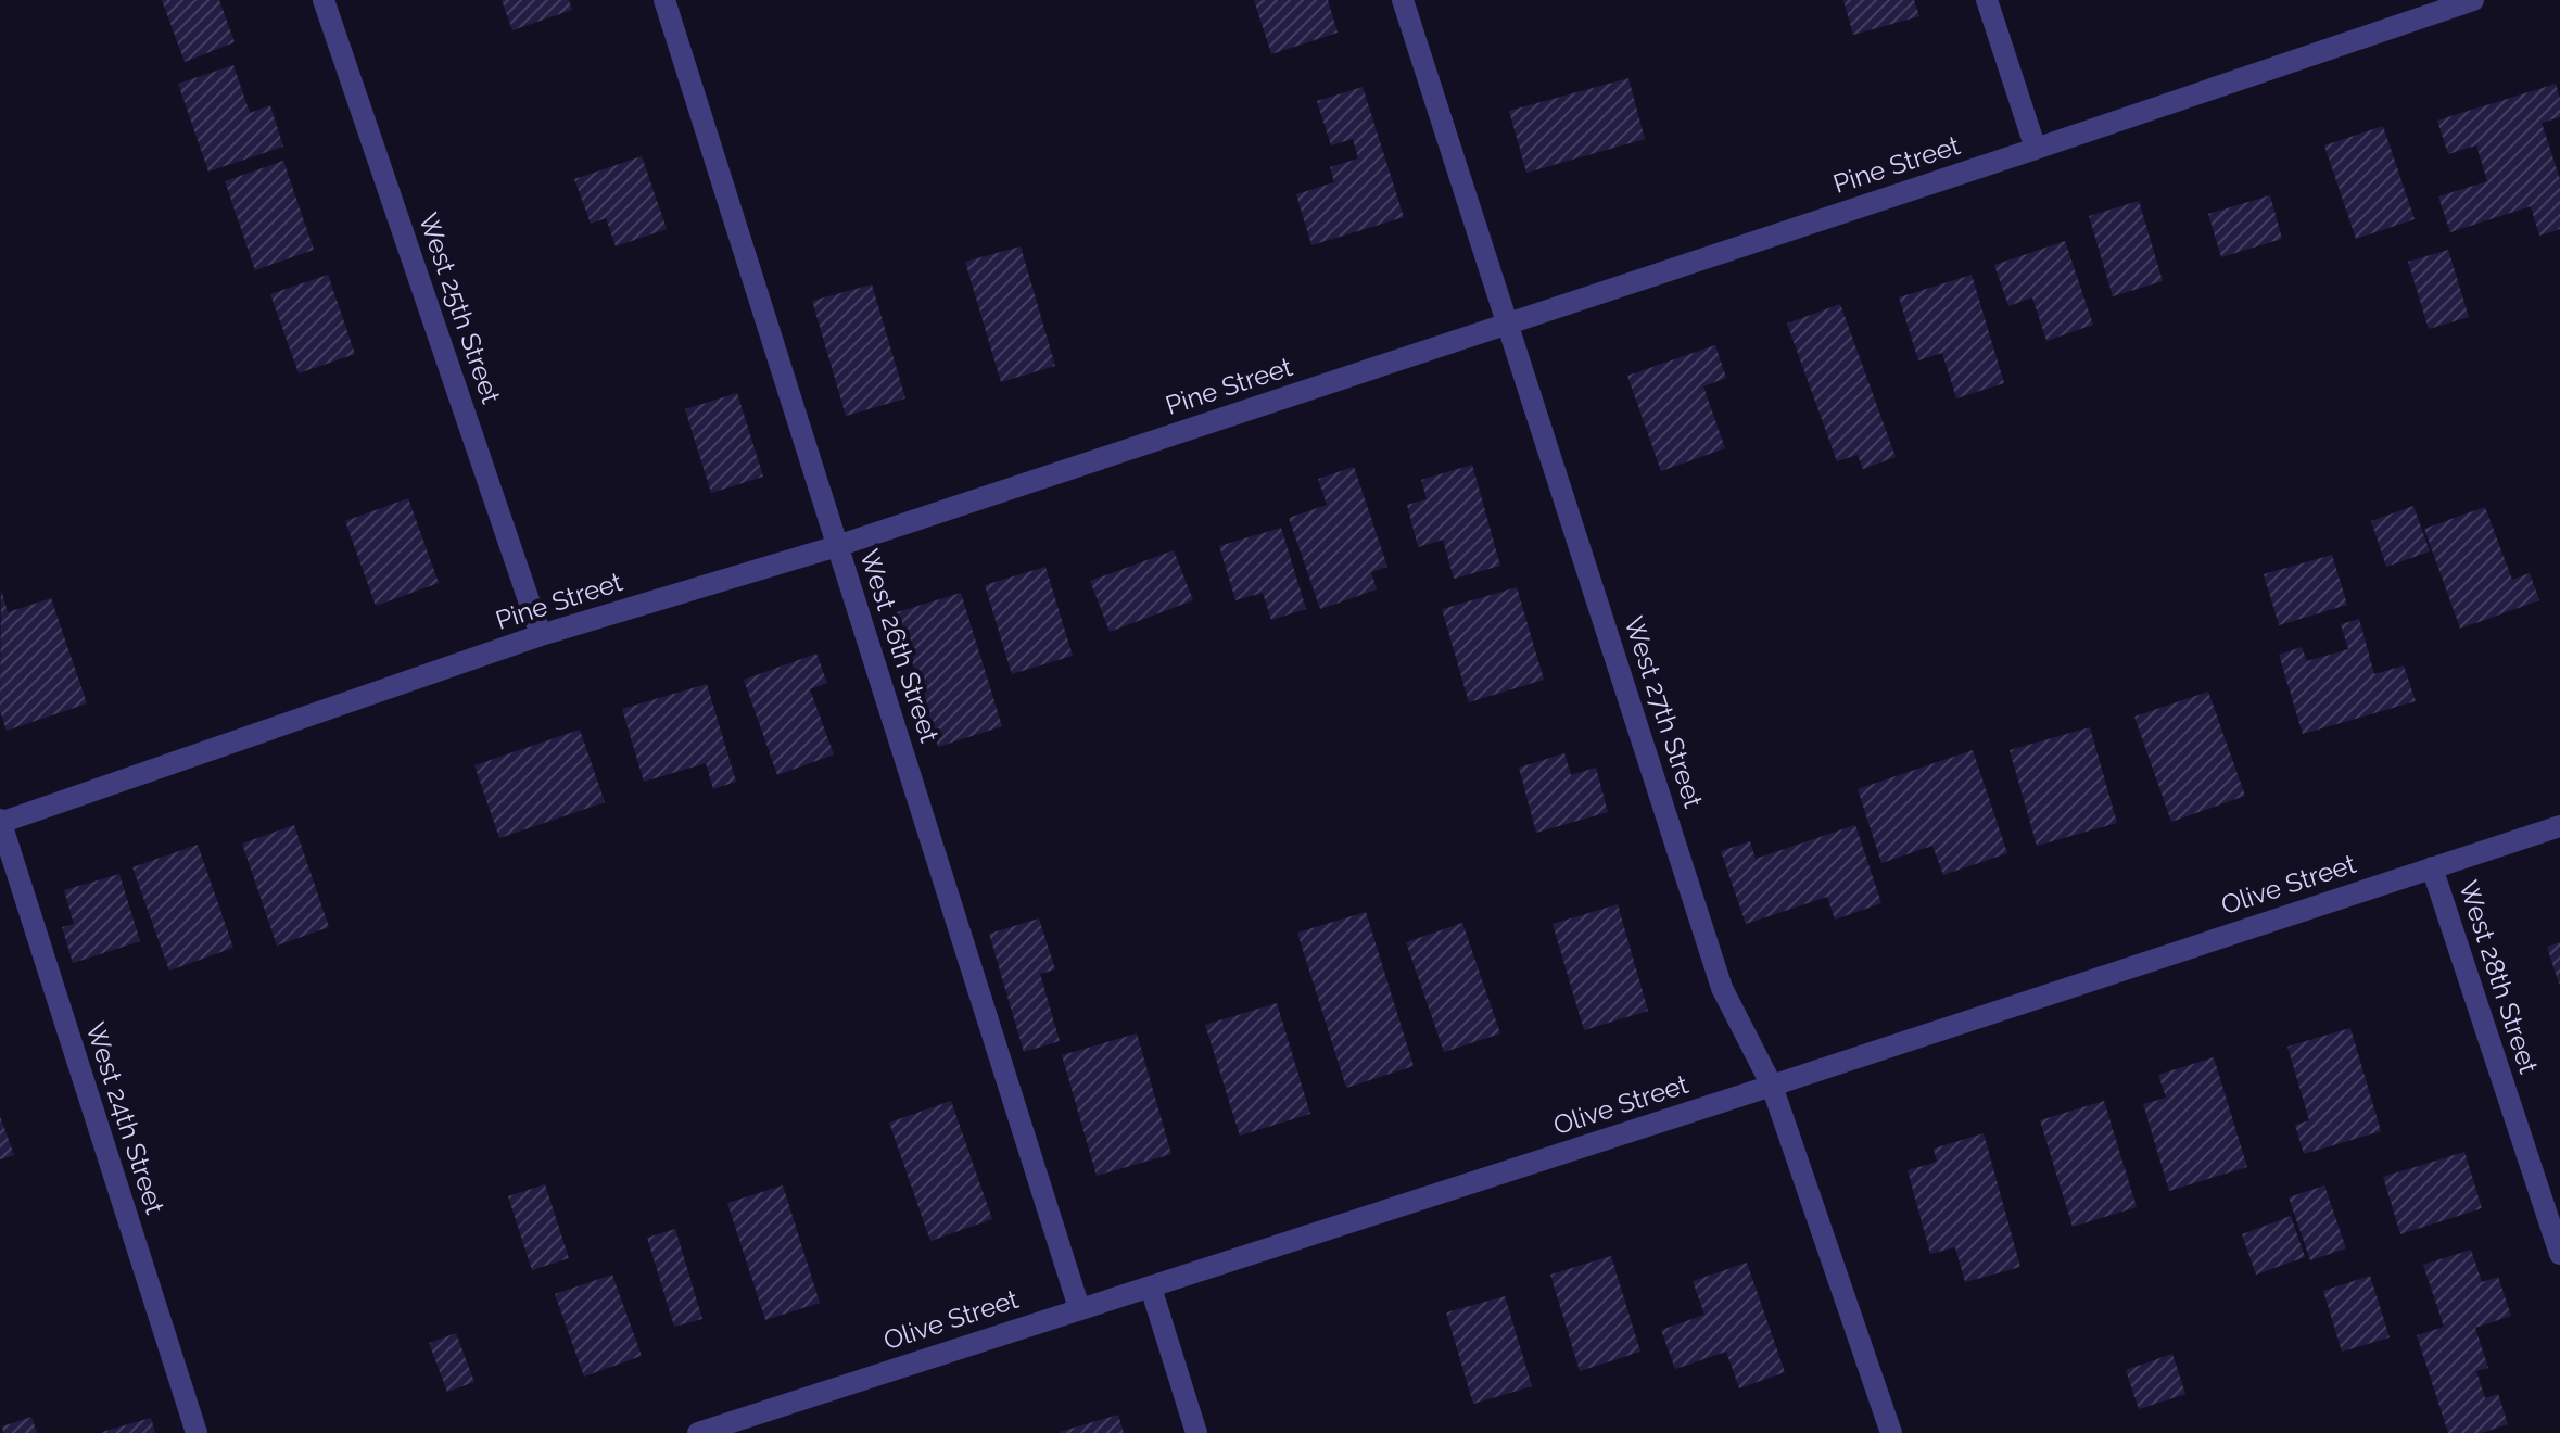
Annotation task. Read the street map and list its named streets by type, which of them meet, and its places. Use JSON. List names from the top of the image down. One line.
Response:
{"streets":{"street":["Pine Street","West 25th Street","West 26th Street","West 27th Street","Olive Street","West 28th Street","West 24th Street"]},"crossings":[["Pine Street","West 25th Street"],["Pine Street","West 26th Street"],["Pine Street","West 27th Street"],["Pine Street","West 24th Street"],["West 26th Street","Olive Street"],["West 27th Street","Olive Street"],["Olive Street","West 28th Street"]]}
